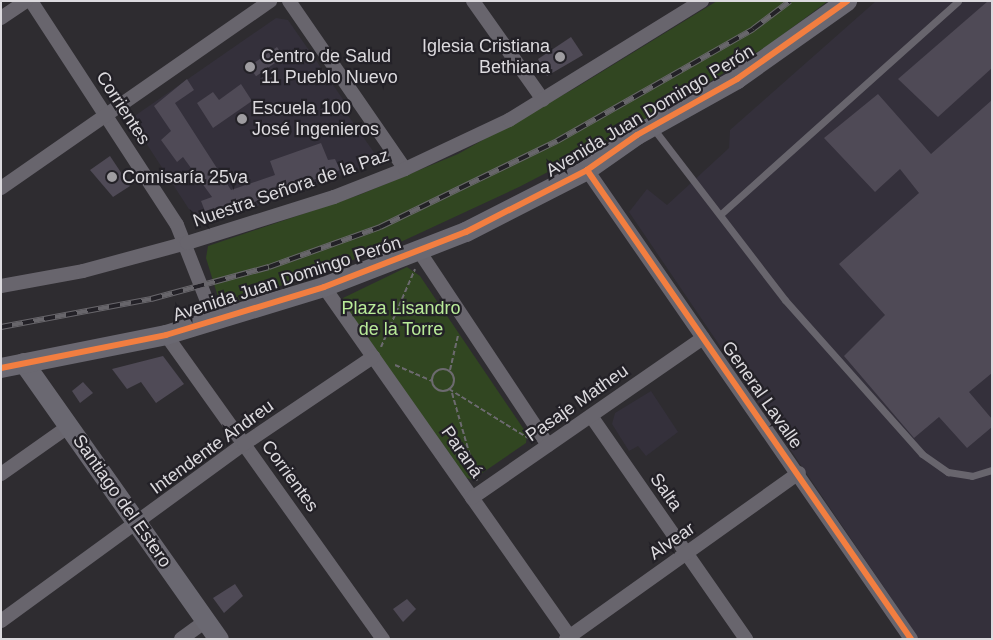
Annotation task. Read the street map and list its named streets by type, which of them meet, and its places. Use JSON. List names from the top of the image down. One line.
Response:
{"streets":{"street":["Corrientes","Avenida Juan Domingo Perón","Nuestra Señora de la Paz","General Lavalle","Pasaje Matheu","Intendente Andreu","Paraná","Salta","Santiago del Estero","Alvear"]},"crossings":[["Corrientes","Avenida Juan Domingo Perón"],["Corrientes","Nuestra Señora de la Paz"],["Corrientes","Intendente Andreu"],["Avenida Juan Domingo Perón","General Lavalle"],["Avenida Juan Domingo Perón","Paraná"],["Avenida Juan Domingo Perón","Santiago del Estero"],["General Lavalle","Pasaje Matheu"],["General Lavalle","Alvear"],["Pasaje Matheu","Paraná"],["Pasaje Matheu","Salta"],["Intendente Andreu","Paraná"],["Intendente Andreu","Santiago del Estero"],["Paraná","Alvear"],["Salta","Alvear"]],"parks":["Plaza Lisandro de la Torre"],"places":["Iglesia Cristiana Bethiana","Centro de Salud 11 Pueblo Nuevo","Escuela 100 José Ingenieros","Comisaría 25va"]}
